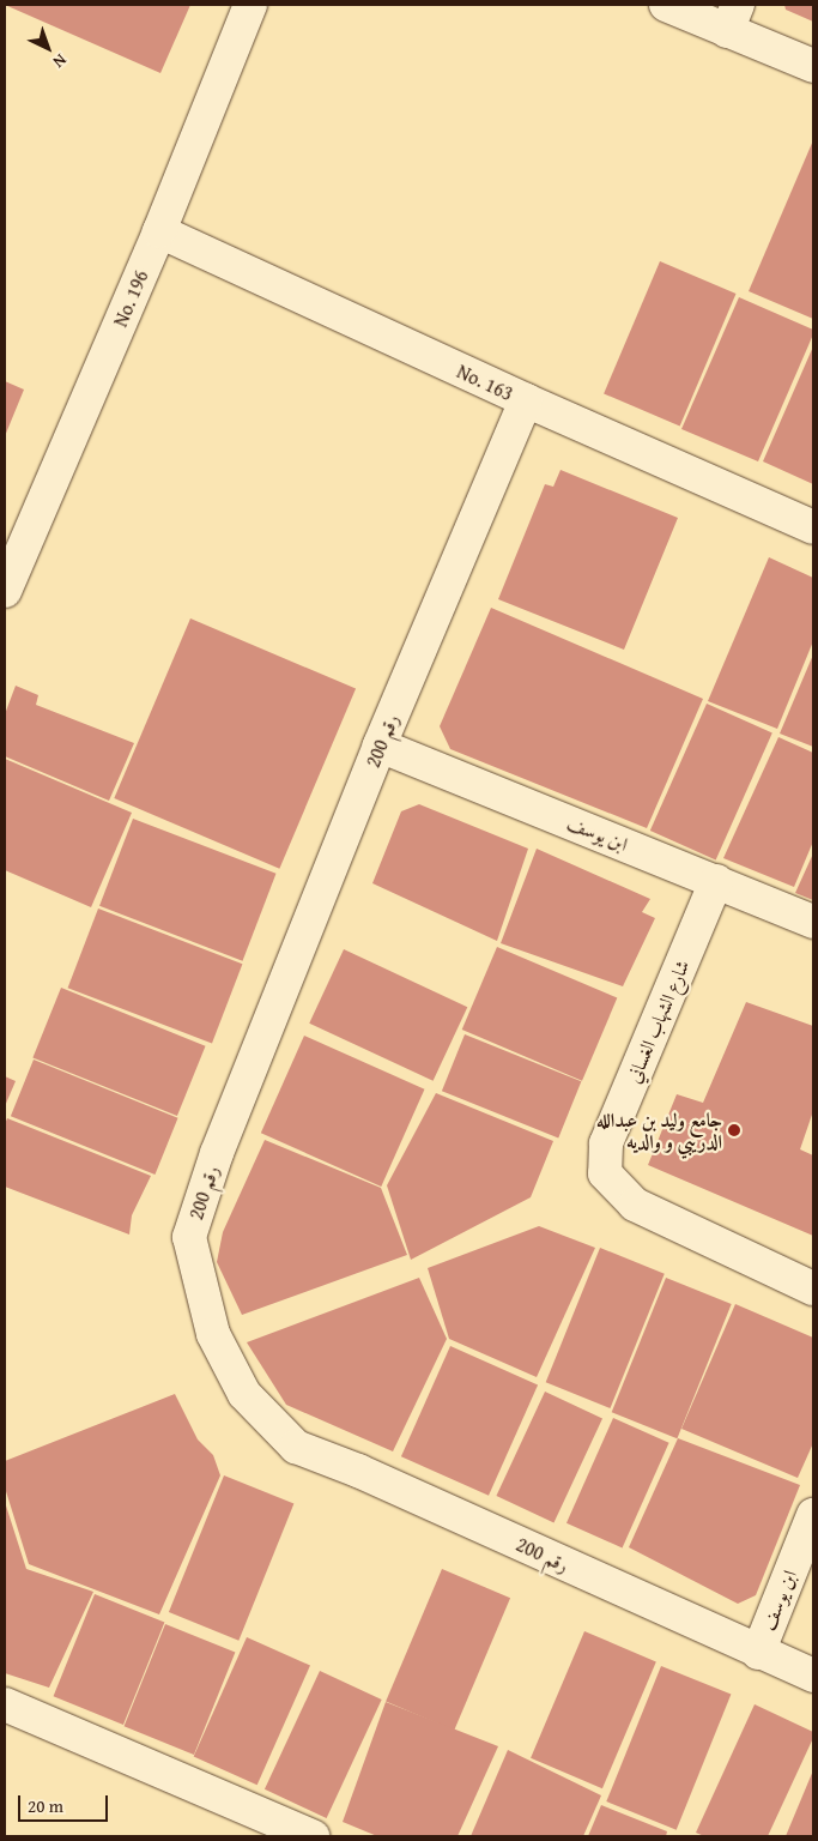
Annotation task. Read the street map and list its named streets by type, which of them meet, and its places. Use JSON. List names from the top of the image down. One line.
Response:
{"streets":{"street":["No. 196","No. 163","رقم 200","ابن يوسف","شارع الشهاب الغساني"]},"crossings":[["No. 196","No. 163"],["No. 163","رقم 200"],["رقم 200","ابن يوسف"],["ابن يوسف","شارع الشهاب الغساني"]],"places":["جامع وليد بن عبدالله الدريبي و والديه"],"scale_bar":"20 m","north":"bottom right"}
